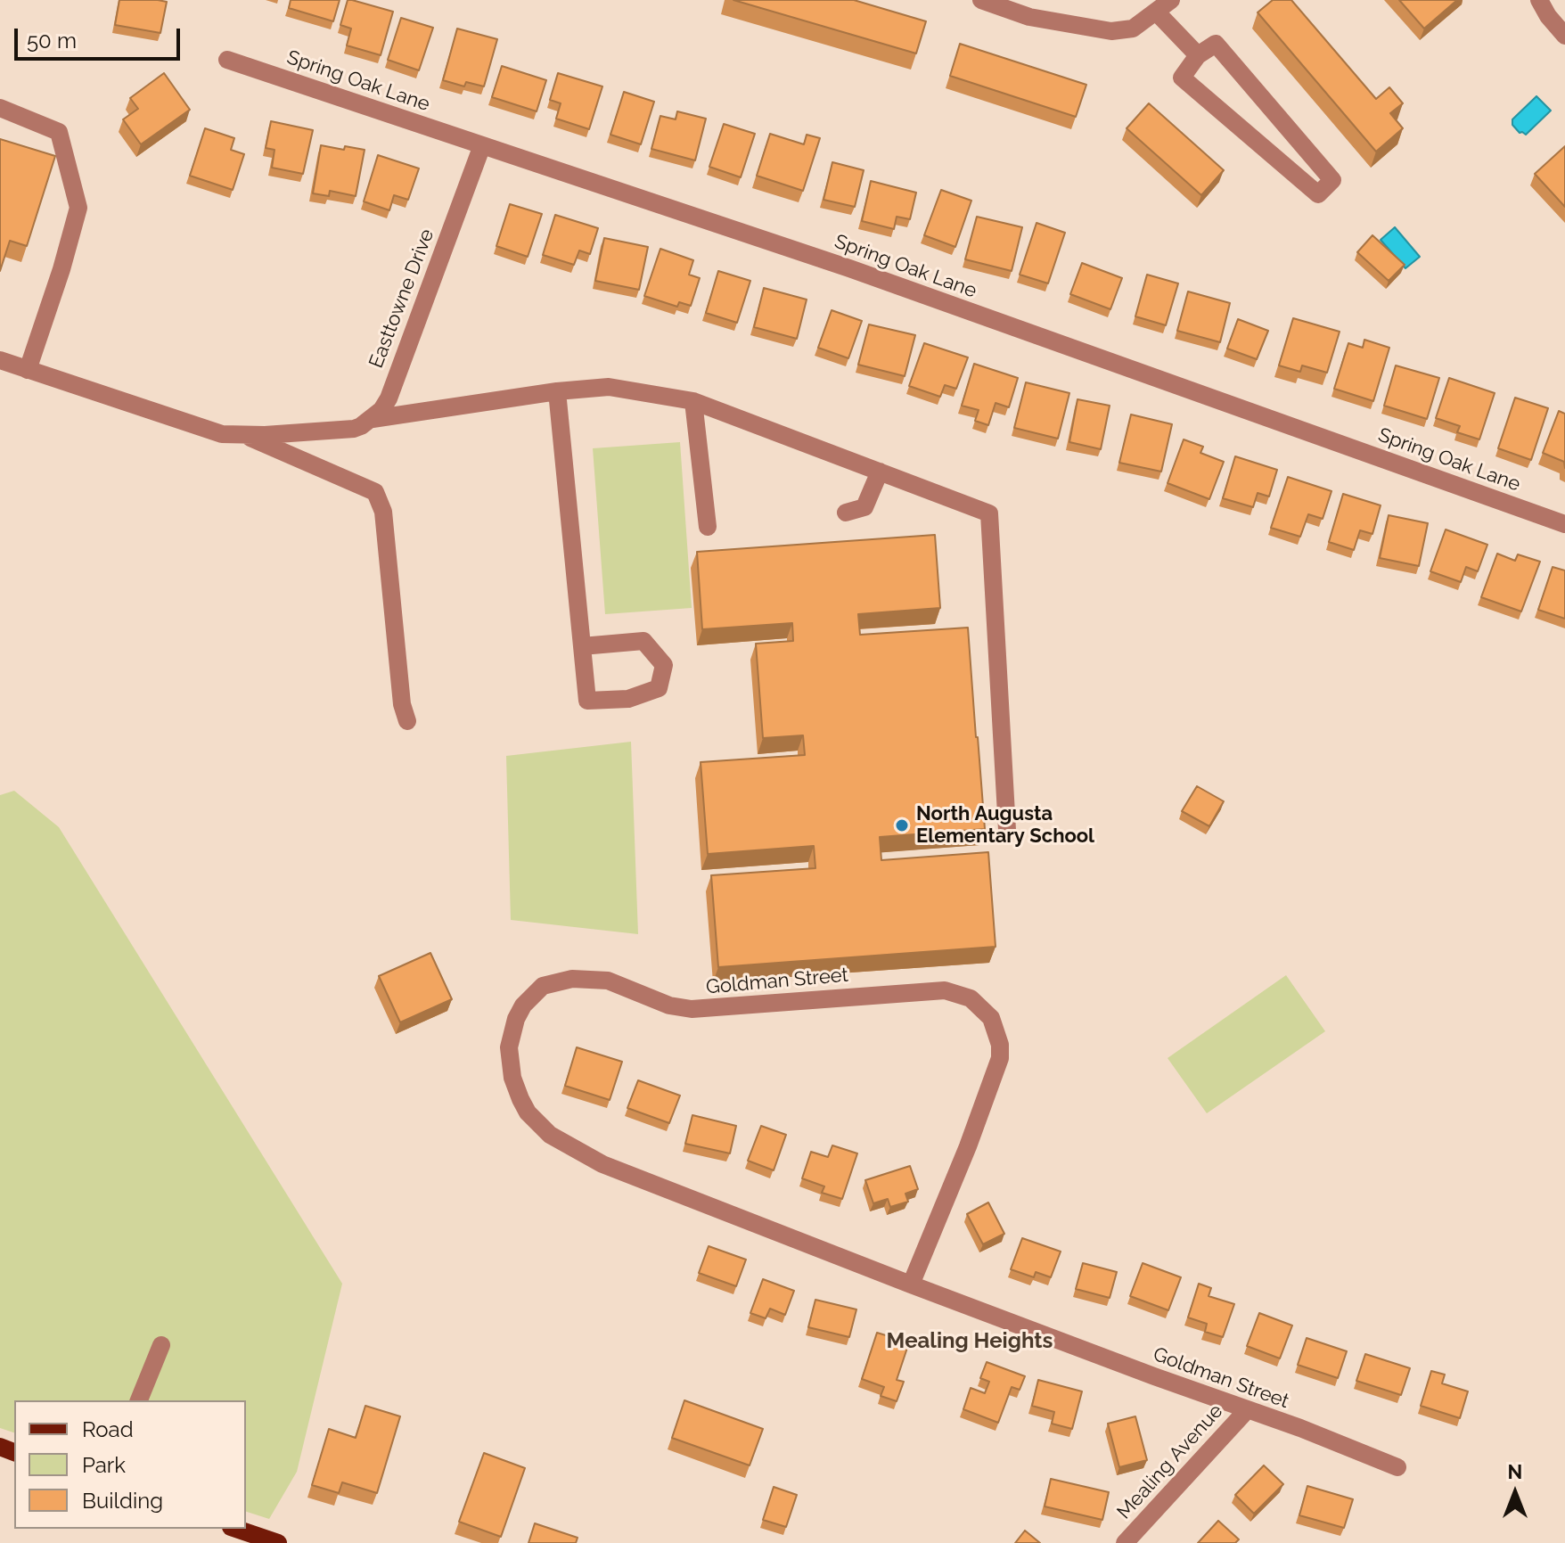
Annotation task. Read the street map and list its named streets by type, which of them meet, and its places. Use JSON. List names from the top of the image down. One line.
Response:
{"streets":{"street":["Spring Oak Lane","Easttowne Drive","Goldman Street","Mealing Avenue"]},"crossings":[["Spring Oak Lane","Easttowne Drive"],["Goldman Street","Mealing Avenue"]],"districts":["Mealing Heights"],"places":["North Augusta Elementary School"],"legend":["Road","Park","Building"],"scale_bar":"50 m","north":"top"}
